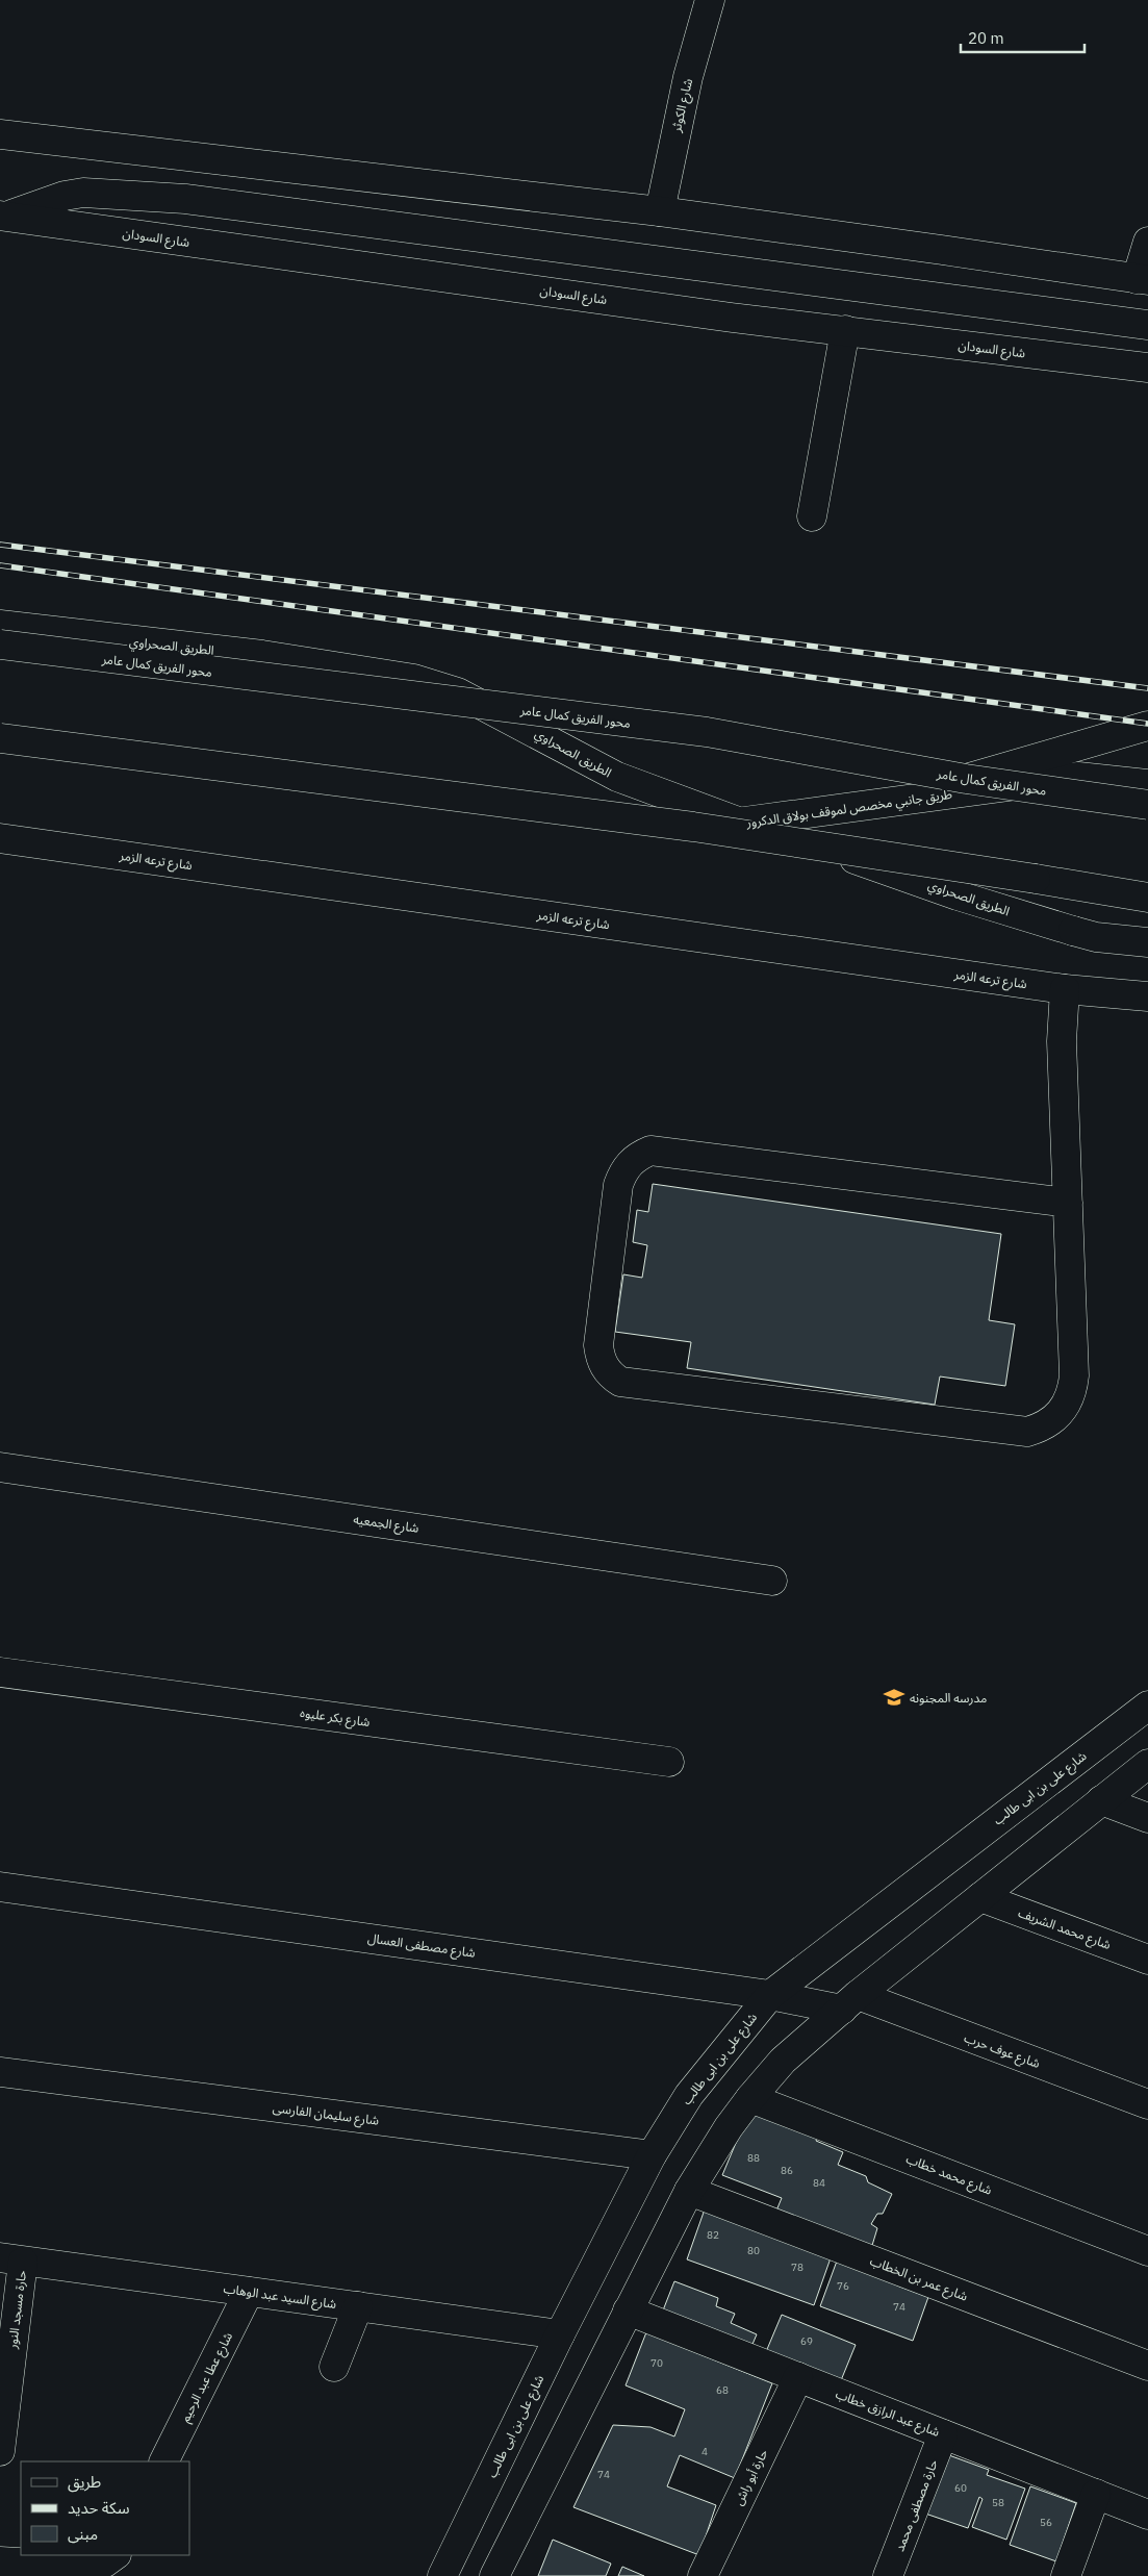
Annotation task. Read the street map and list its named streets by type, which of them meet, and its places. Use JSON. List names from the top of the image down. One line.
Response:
{"streets":{"main road":["شارع الكوثر","شارع السودان","الطريق الصحراوي","محور الفريق كمال عامر","طريق جانبي مخصص لموقف بولاق الدكرور","شارع ترعه الزمر","شارع الجمعيه","شارع بكر عليوه","شارع على بن ابى طالب","شارع محمد الشريف","شارع مصطفى العسال","شارع عوف حرب","شارع سليمان الفارسى","شارع محمد خطاب","شارع عمر بن الخطاب","شارع السيد عبد الوهاب","حارة مسجد النور","شارع عطا عبد الرحيم","شارع عبد الرازق خطاب","حارة أبو راش","حارة مصطفى محمد"]},"crossings":[["الطريق الصحراوي","طريق جانبي مخصص لموقف بولاق الدكرور"],["شارع على بن ابى طالب","شارع مصطفى العسال"],["شارع على بن ابى طالب","شارع سليمان الفارسى"],["شارع على بن ابى طالب","شارع السيد عبد الوهاب"],["شارع مصطفى العسال","شارع عوف حرب"],["شارع السيد عبد الوهاب","حارة مسجد النور"],["شارع السيد عبد الوهاب","شارع عطا عبد الرحيم"],["شارع عبد الرازق خطاب","حارة أبو راش"],["شارع عبد الرازق خطاب","حارة مصطفى محمد"]],"places":{"school or university":["مدرسه المجنونه"]},"house_numbers":["88","86","84","82","80","78","76","74","69","70","68","4","74","60","58","56"],"legend":["طريق","سكة حديد","مبنى"],"scale_bar":"20 m"}
